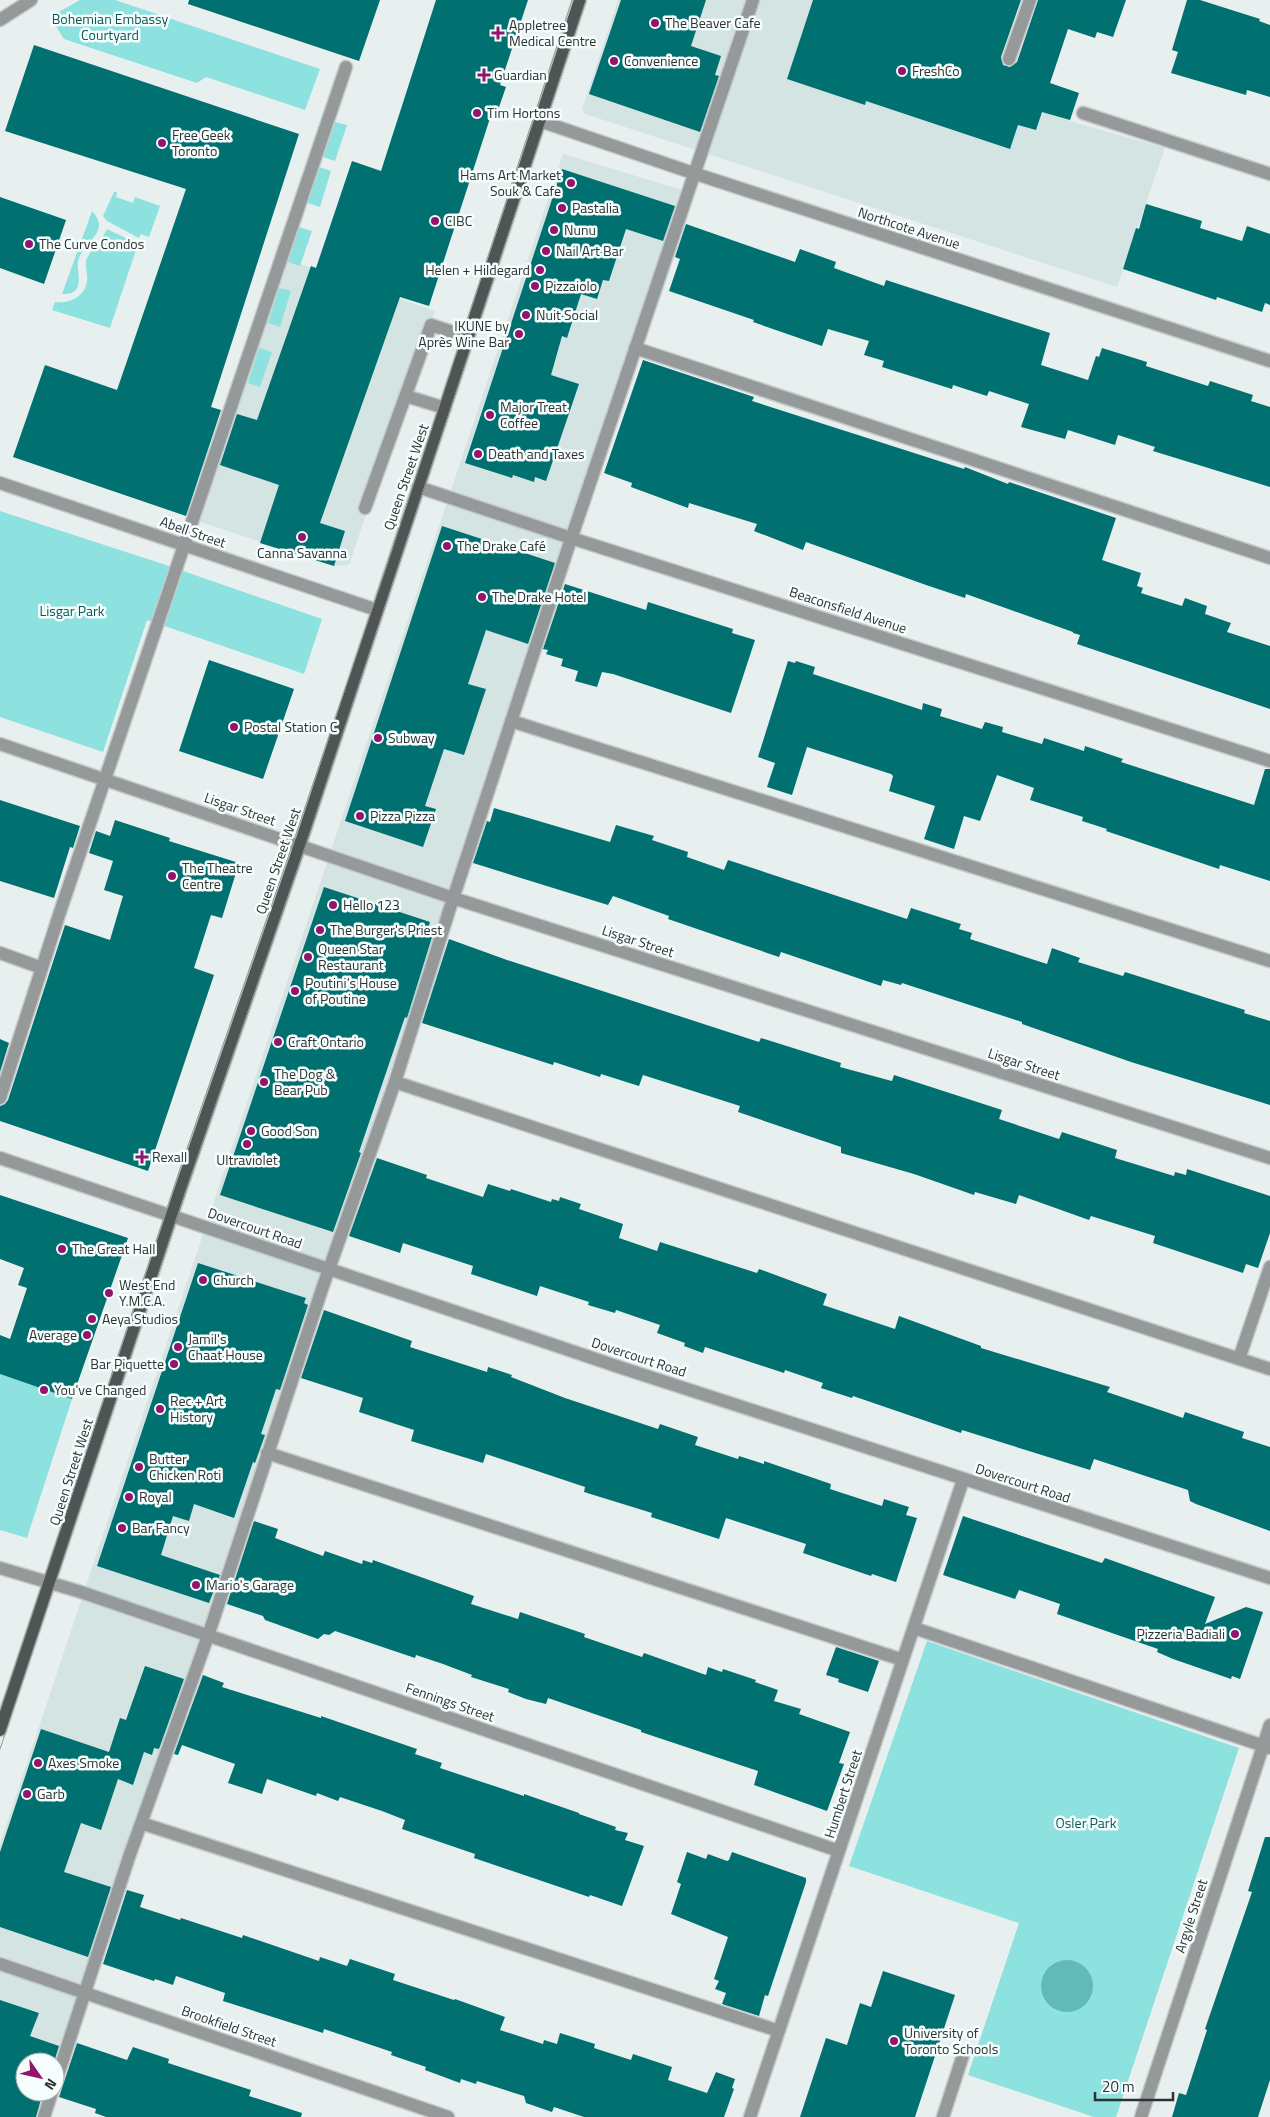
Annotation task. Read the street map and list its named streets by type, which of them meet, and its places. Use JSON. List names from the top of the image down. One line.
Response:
{"streets":{"main road":["Queen Street West"],"street":["Northcote Avenue","Abell Street","Beaconsfield Avenue","Lisgar Street","Dovercourt Road","Fennings Street","Humbert Street","Argyle Street","Brookfield Street"]},"crossings":[["Northcote Avenue","Queen Street West"],["Queen Street West","Abell Street"],["Queen Street West","Beaconsfield Avenue"],["Queen Street West","Lisgar Street"],["Queen Street West","Dovercourt Road"],["Queen Street West","Fennings Street"],["Dovercourt Road","Humbert Street"],["Fennings Street","Humbert Street"]],"parks":["Bohemian Embassy Courtyard","Lisgar Park","Osler Park"],"places":{"other":["The Beaver Cafe","Convenience","FreshCo","Tim Hortons","Free Geek Toronto","Hams Art Market Souk & Cafe","Pastalia","CIBC","Nunu","The Curve Condos","Nail Art Bar","Helen + Hildegard","Pizzaiolo","Nuit Social","IKUNE by Après Wine Bar","Major Treat Coffee","Death and Taxes","Canna Savanna","The Drake Café","The Drake Hotel","Postal Station C","Subway","Pizza Pizza","The Theatre Centre","Hello 123","The Burger's Priest","Queen Star Restaurant","Poutini’s House of Poutine","Craft Ontario","The Dog & Bear Pub","Good Son","Ultraviolet","The Great Hall","Church","West End Y.M.C.A.","Aeya Studios","Average","Jamil's Chaat House","Bar Piquette","You've Changed","Rec + Art History","Butter Chicken Roti","Royal","Bar Fancy","Mario's Garage","Pizzeria Badiali","Axes Smoke","Garb","University of Toronto Schools"],"health":["Appletree Medical Centre","Guardian","Rexall"]},"scale_bar":"20 m","north":"bottom right"}
